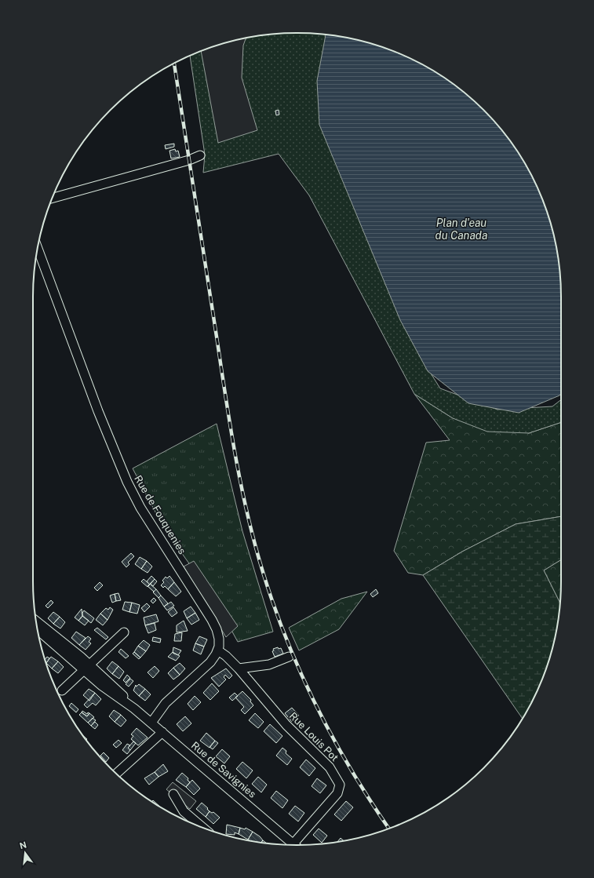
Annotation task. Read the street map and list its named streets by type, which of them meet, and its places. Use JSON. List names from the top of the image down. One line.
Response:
{"streets":{"street":["Rue de Fouquenies","Rue Louis Pot","Rue de Savignies"]},"crossings":[["Rue de Fouquenies","Rue Louis Pot"]],"water":["Plan d'eau du Canada"],"north":"top"}
